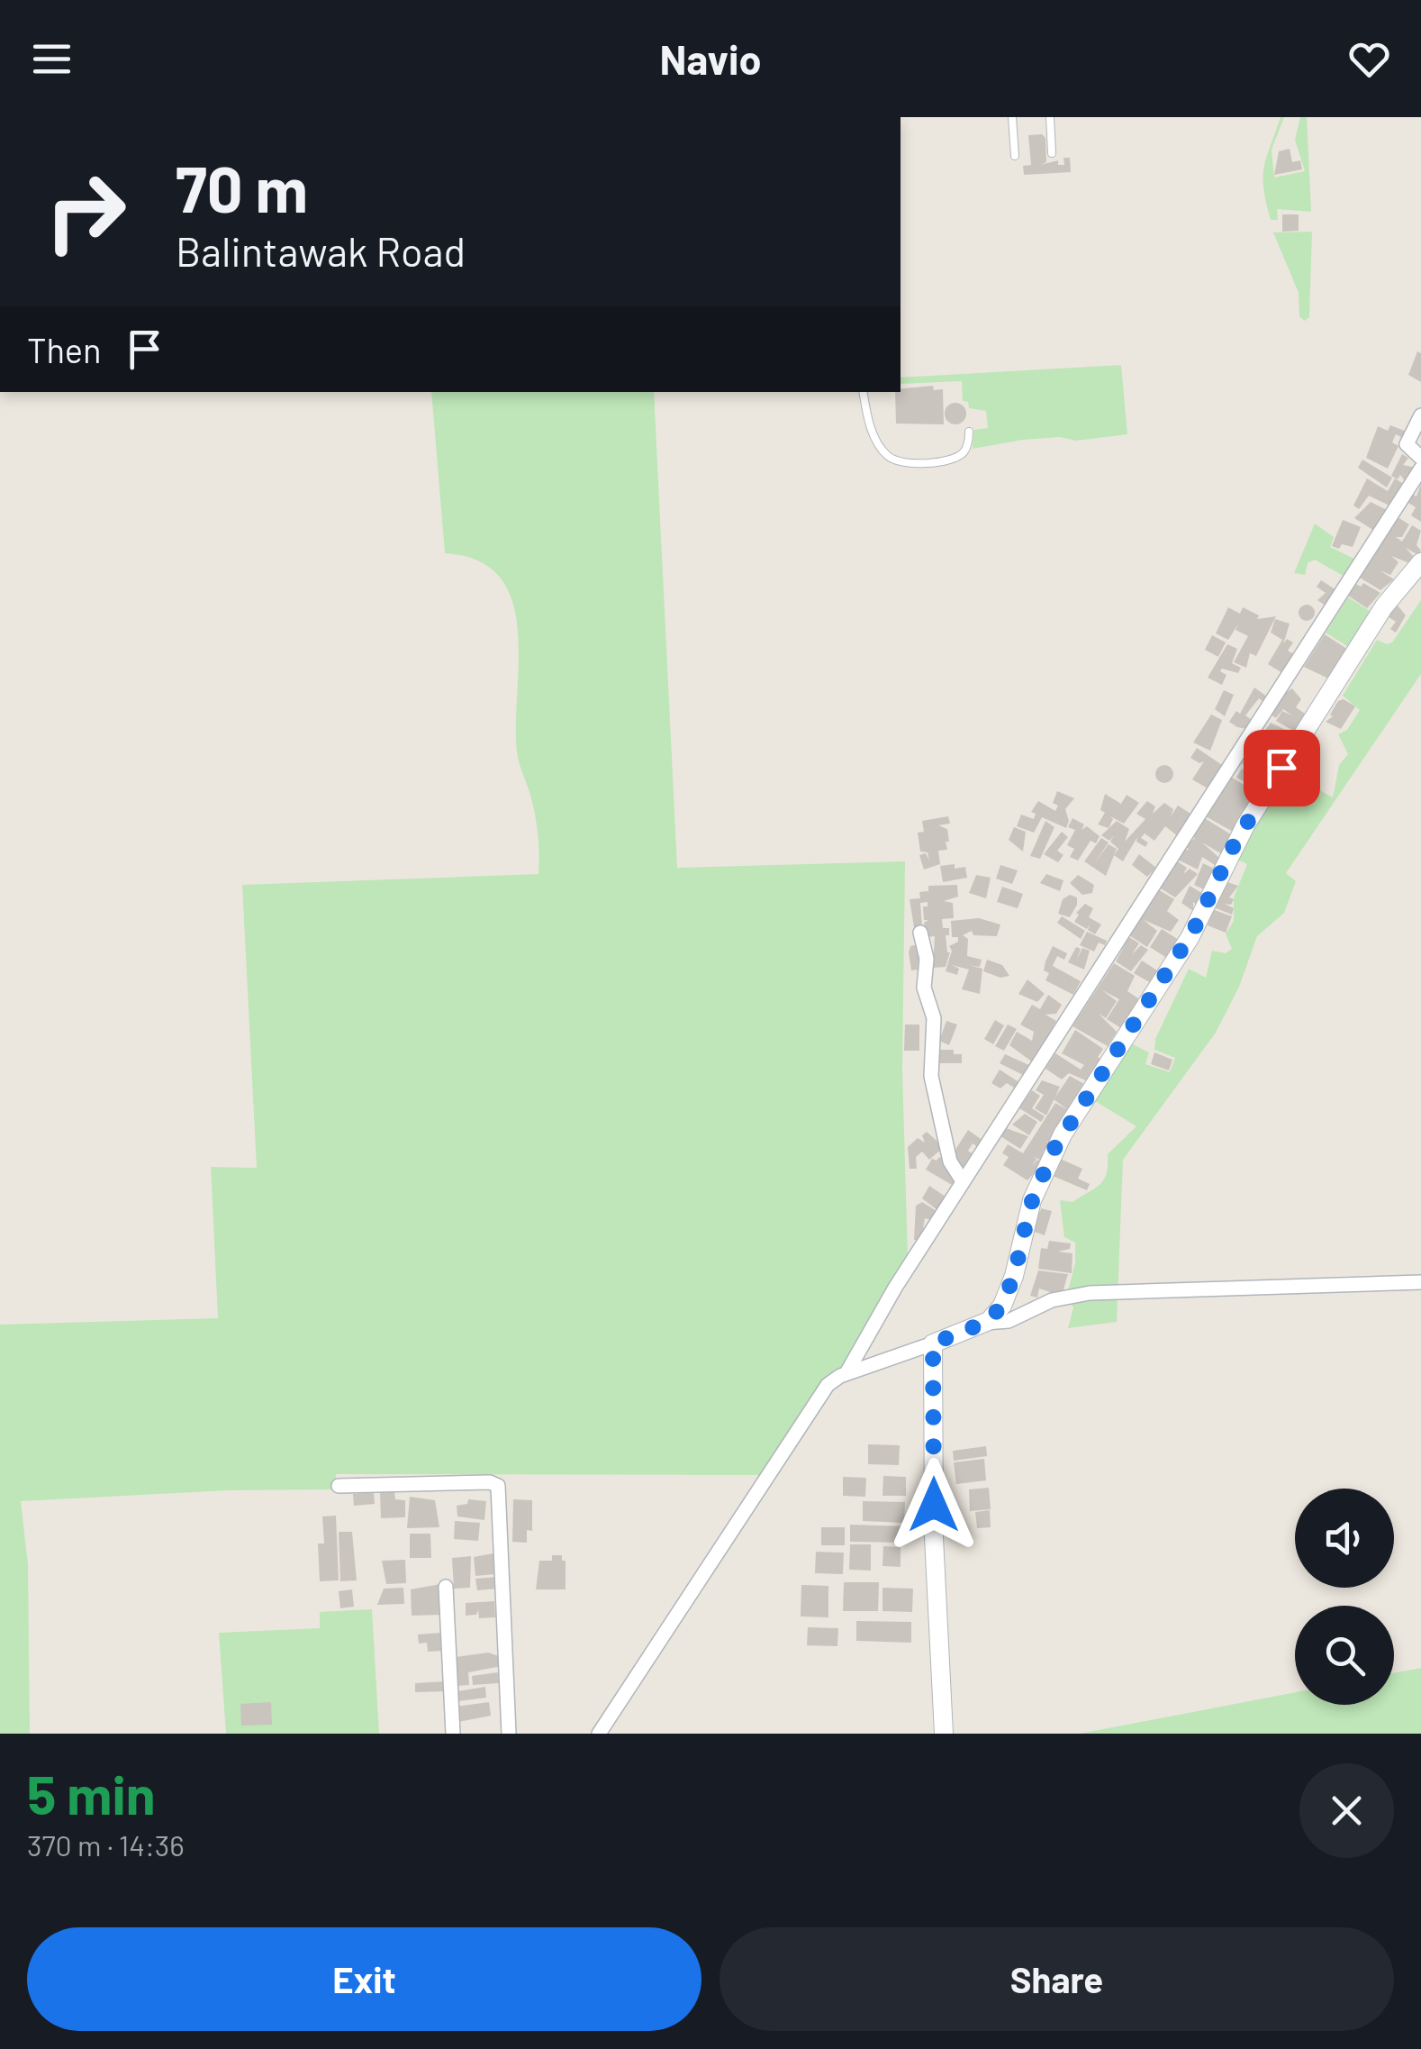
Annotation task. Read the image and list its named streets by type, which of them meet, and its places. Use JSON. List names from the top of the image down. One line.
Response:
{"page":{"header":"Navio","turn":["70 m","Balintawak Road"],"then":"Then","heading":["5 min","370 m · 14:36"],"buttons":["Exit","Share"]}}
